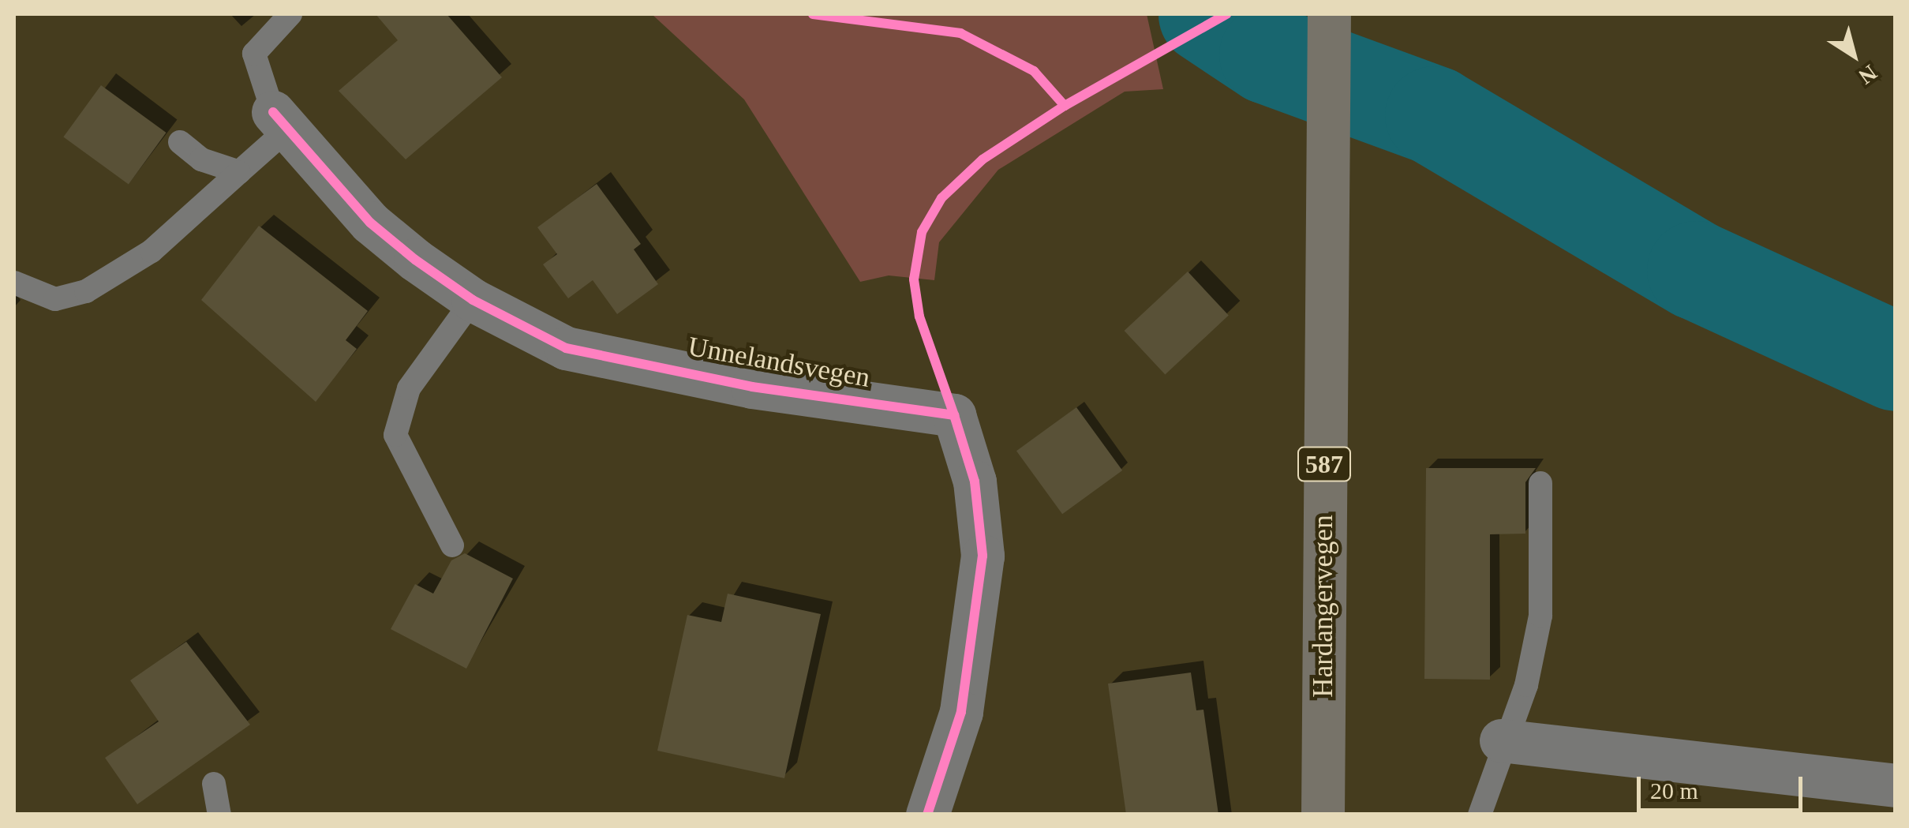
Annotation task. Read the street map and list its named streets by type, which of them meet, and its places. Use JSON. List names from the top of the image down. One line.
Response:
{"streets":{"main road":["587","Hardangervegen"],"street":["Unnelandsvegen"]},"scale_bar":"20 m","north":"bottom right"}
